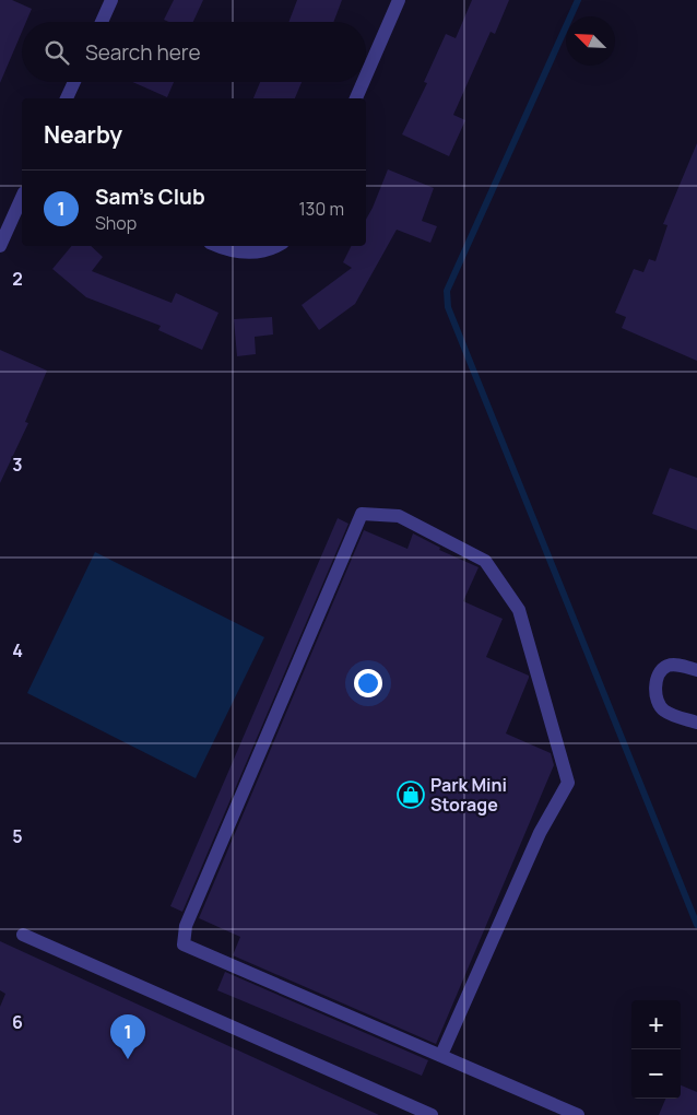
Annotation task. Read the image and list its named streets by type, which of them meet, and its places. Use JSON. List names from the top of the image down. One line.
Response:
{"places":{"shop":["Park Mini Storage"]},"north":"top left","page":{"search":"Search here","heading":"Nearby","list":[{"mark":"1","name":"Sam's Club","note":"Shop","value":"130 m"}],"map_buttons":["+","−"],"pins":"1"},"grid":{"rows":["2","3","4","5","6"]}}
